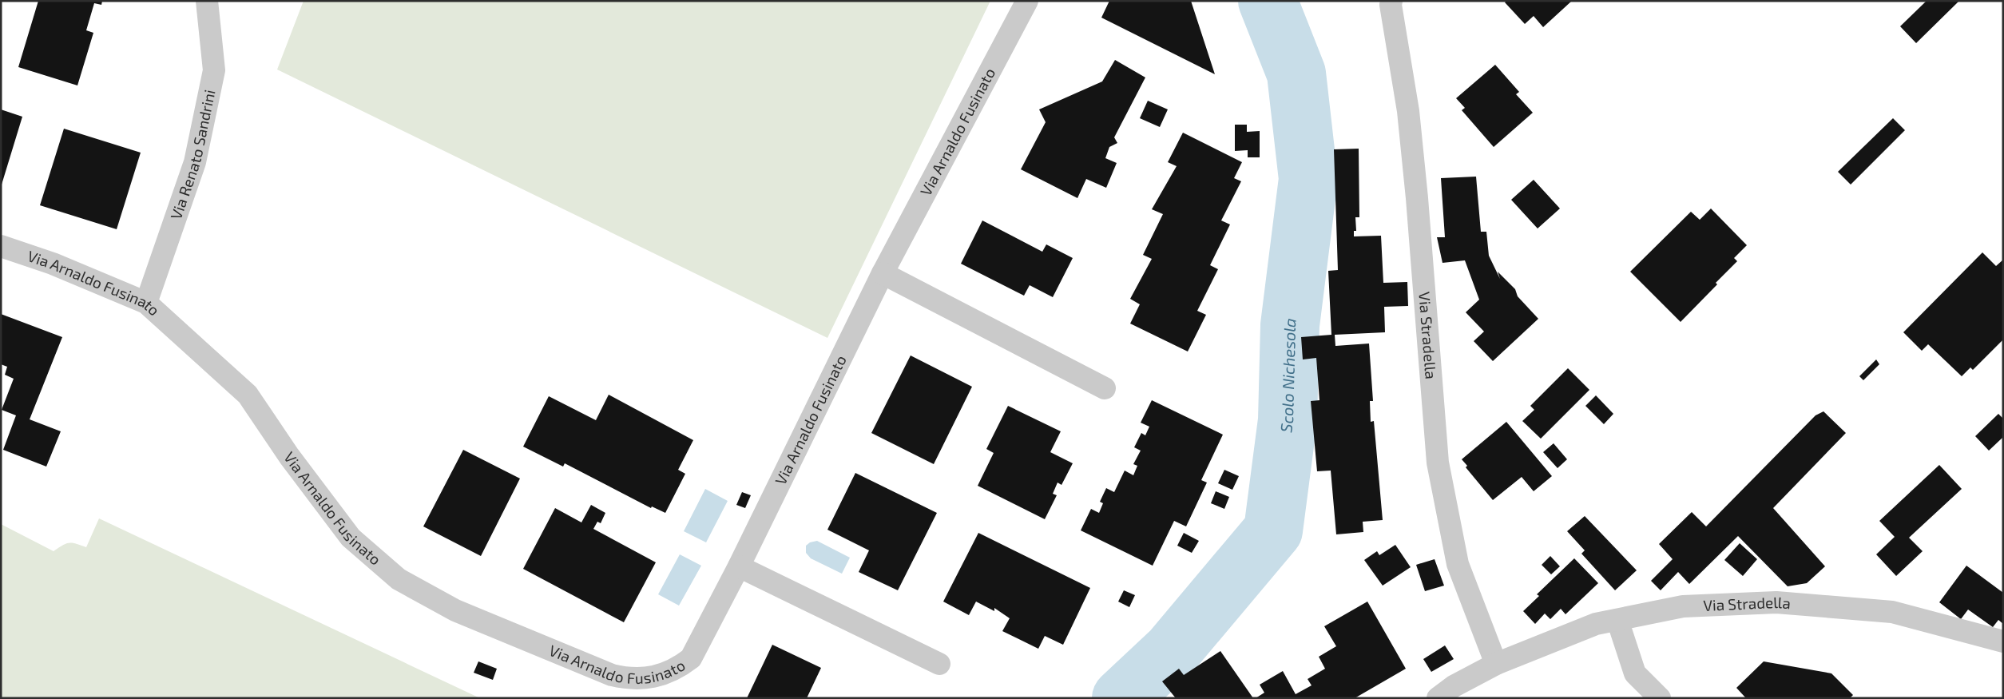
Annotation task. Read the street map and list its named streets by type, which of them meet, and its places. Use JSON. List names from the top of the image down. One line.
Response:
{"streets":{"street":["Via Arnaldo Fusinato","Via Renato Sandrini","Via Stradella"]},"crossings":[["Via Arnaldo Fusinato","Via Renato Sandrini"]],"water":["Scolo Nichesola"]}
